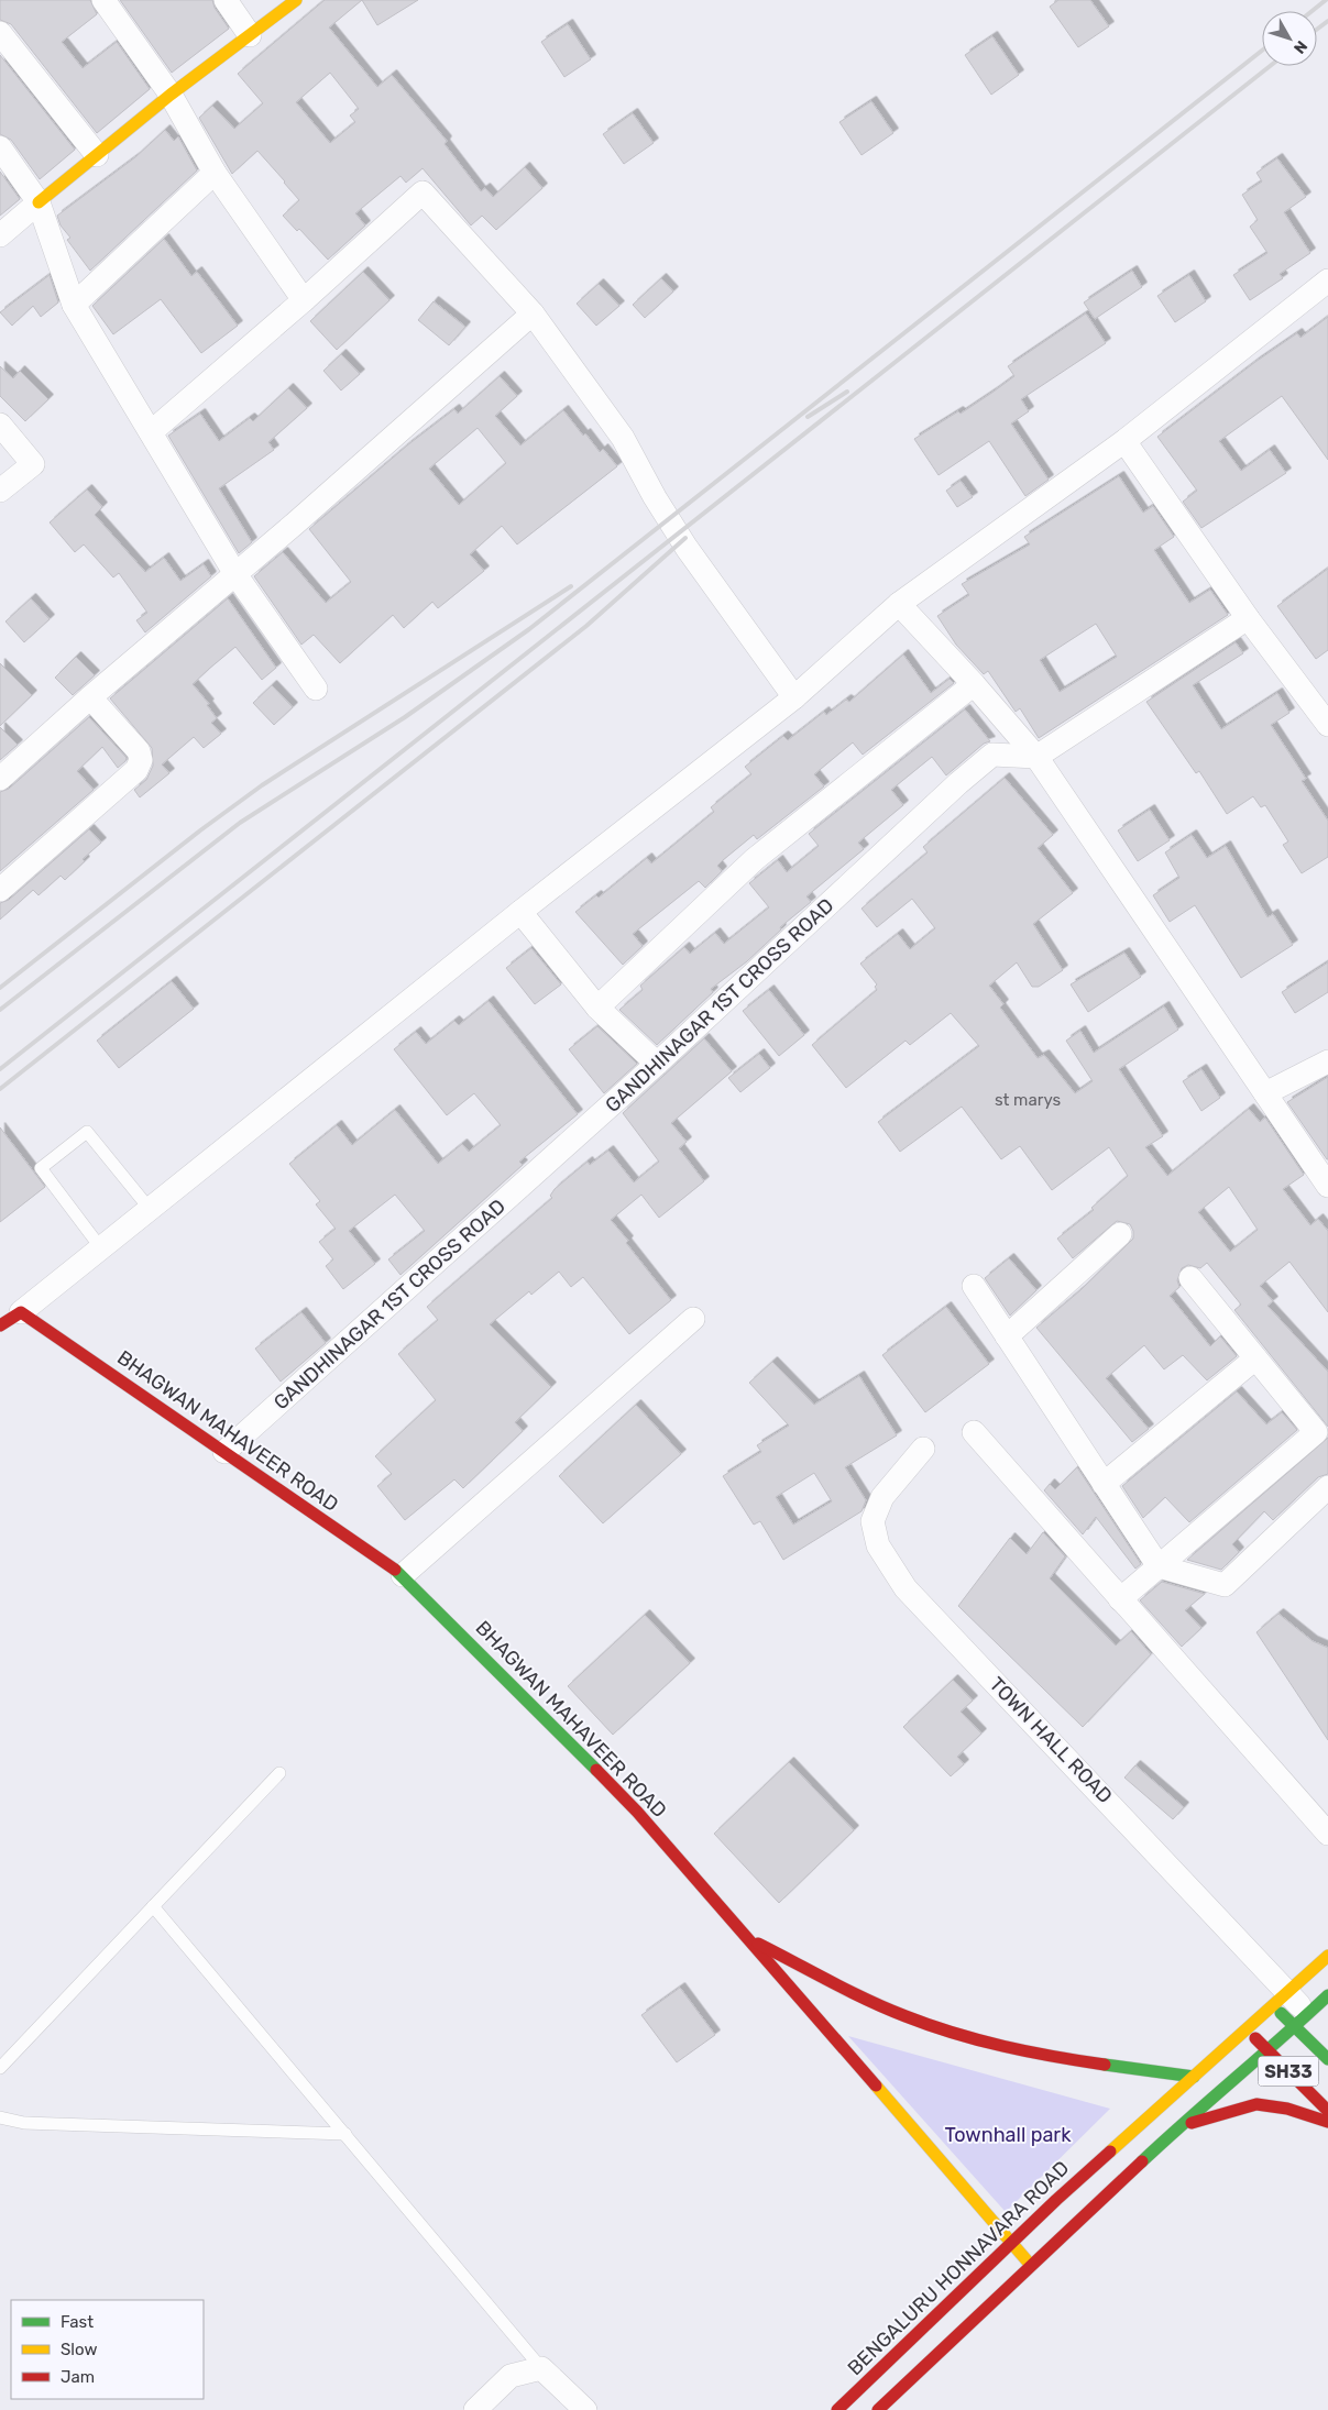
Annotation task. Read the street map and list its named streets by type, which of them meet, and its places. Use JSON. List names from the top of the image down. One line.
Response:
{"streets":{"street":["GANDHINAGAR 1ST CROSS ROAD","BHAGWAN MAHAVEER ROAD","TOWN HALL ROAD","SH33","BENGALURU HONNAVARA ROAD"]},"crossings":[["GANDHINAGAR 1ST CROSS ROAD","BHAGWAN MAHAVEER ROAD"],["BHAGWAN MAHAVEER ROAD","BENGALURU HONNAVARA ROAD"],["TOWN HALL ROAD","SH33"],["TOWN HALL ROAD","BENGALURU HONNAVARA ROAD"],["SH33","BENGALURU HONNAVARA ROAD"]],"parks":["Townhall park"],"house_numbers":["st marys"],"legend":["Fast","Slow","Jam"],"north":"bottom right"}
